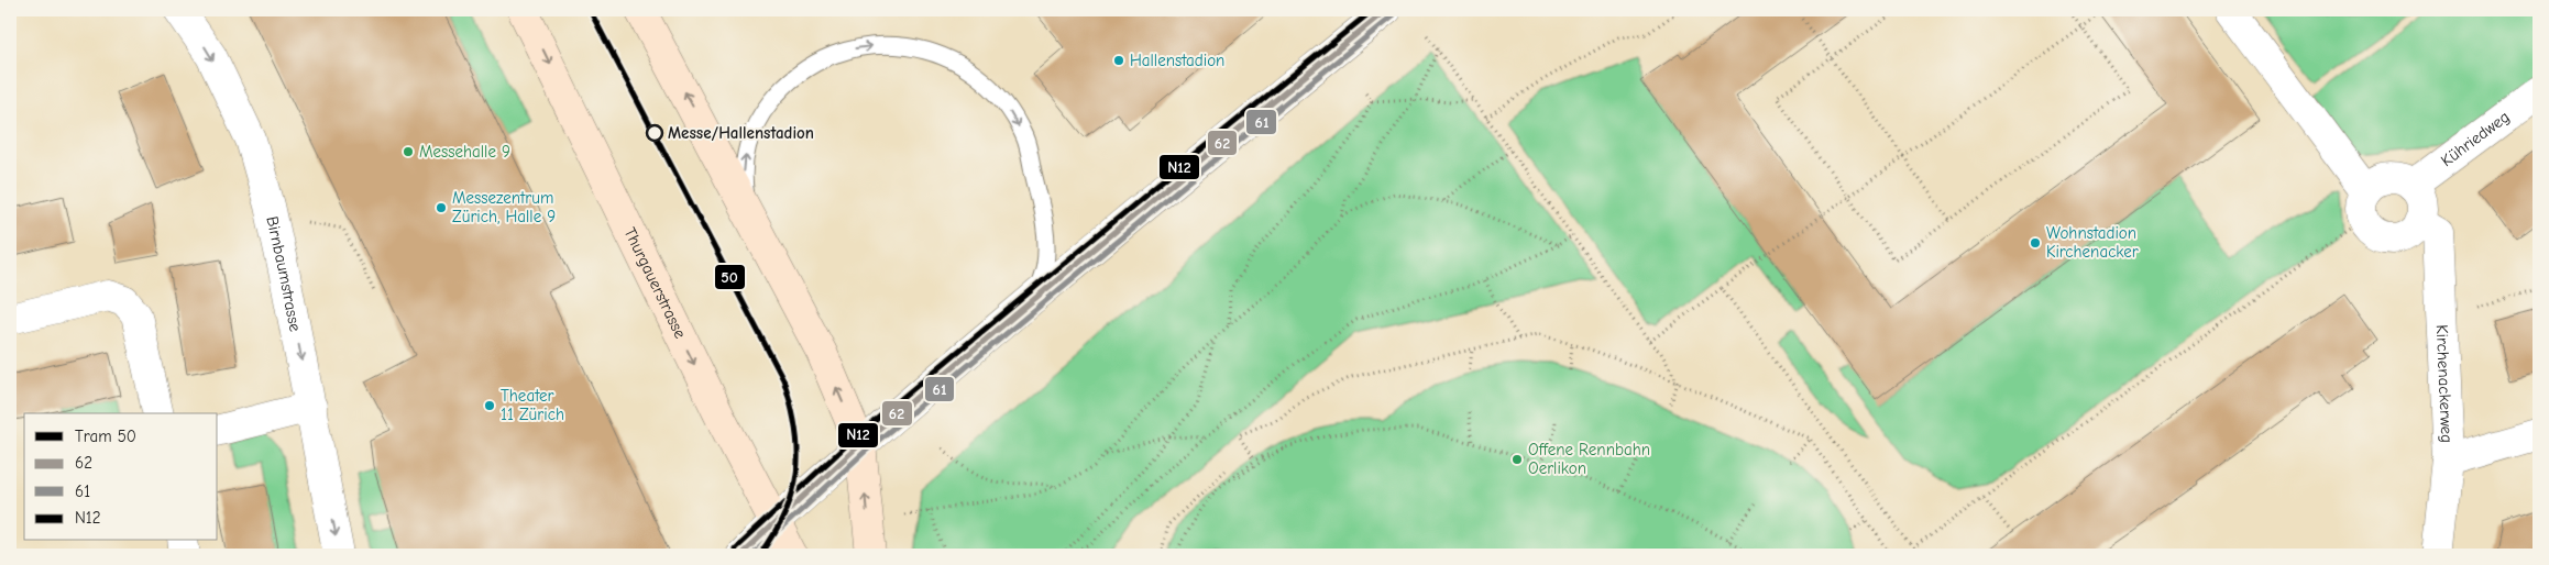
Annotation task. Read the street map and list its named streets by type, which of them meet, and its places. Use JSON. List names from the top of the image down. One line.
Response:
{"streets":{"main road":["Thurgauerstrasse"],"street":["Kühriedweg","Birnbaumstrasse","Kirchenackerweg"]},"crossings":[["Kühriedweg","Kirchenackerweg"]],"one_way":["Birnbaumstrasse"],"places":["Hallenstadion","Messe/Hallenstadion","Messehalle 9","Messezentrum Zürich, Halle 9","Wohnstadion Kirchenacker","Theater 11 Zürich","Offene Rennbahn Oerlikon"],"lines":["tram line 50","transit line 62","transit line N12","transit line 61"],"legend":["Tram 50","62","61","N12"]}
